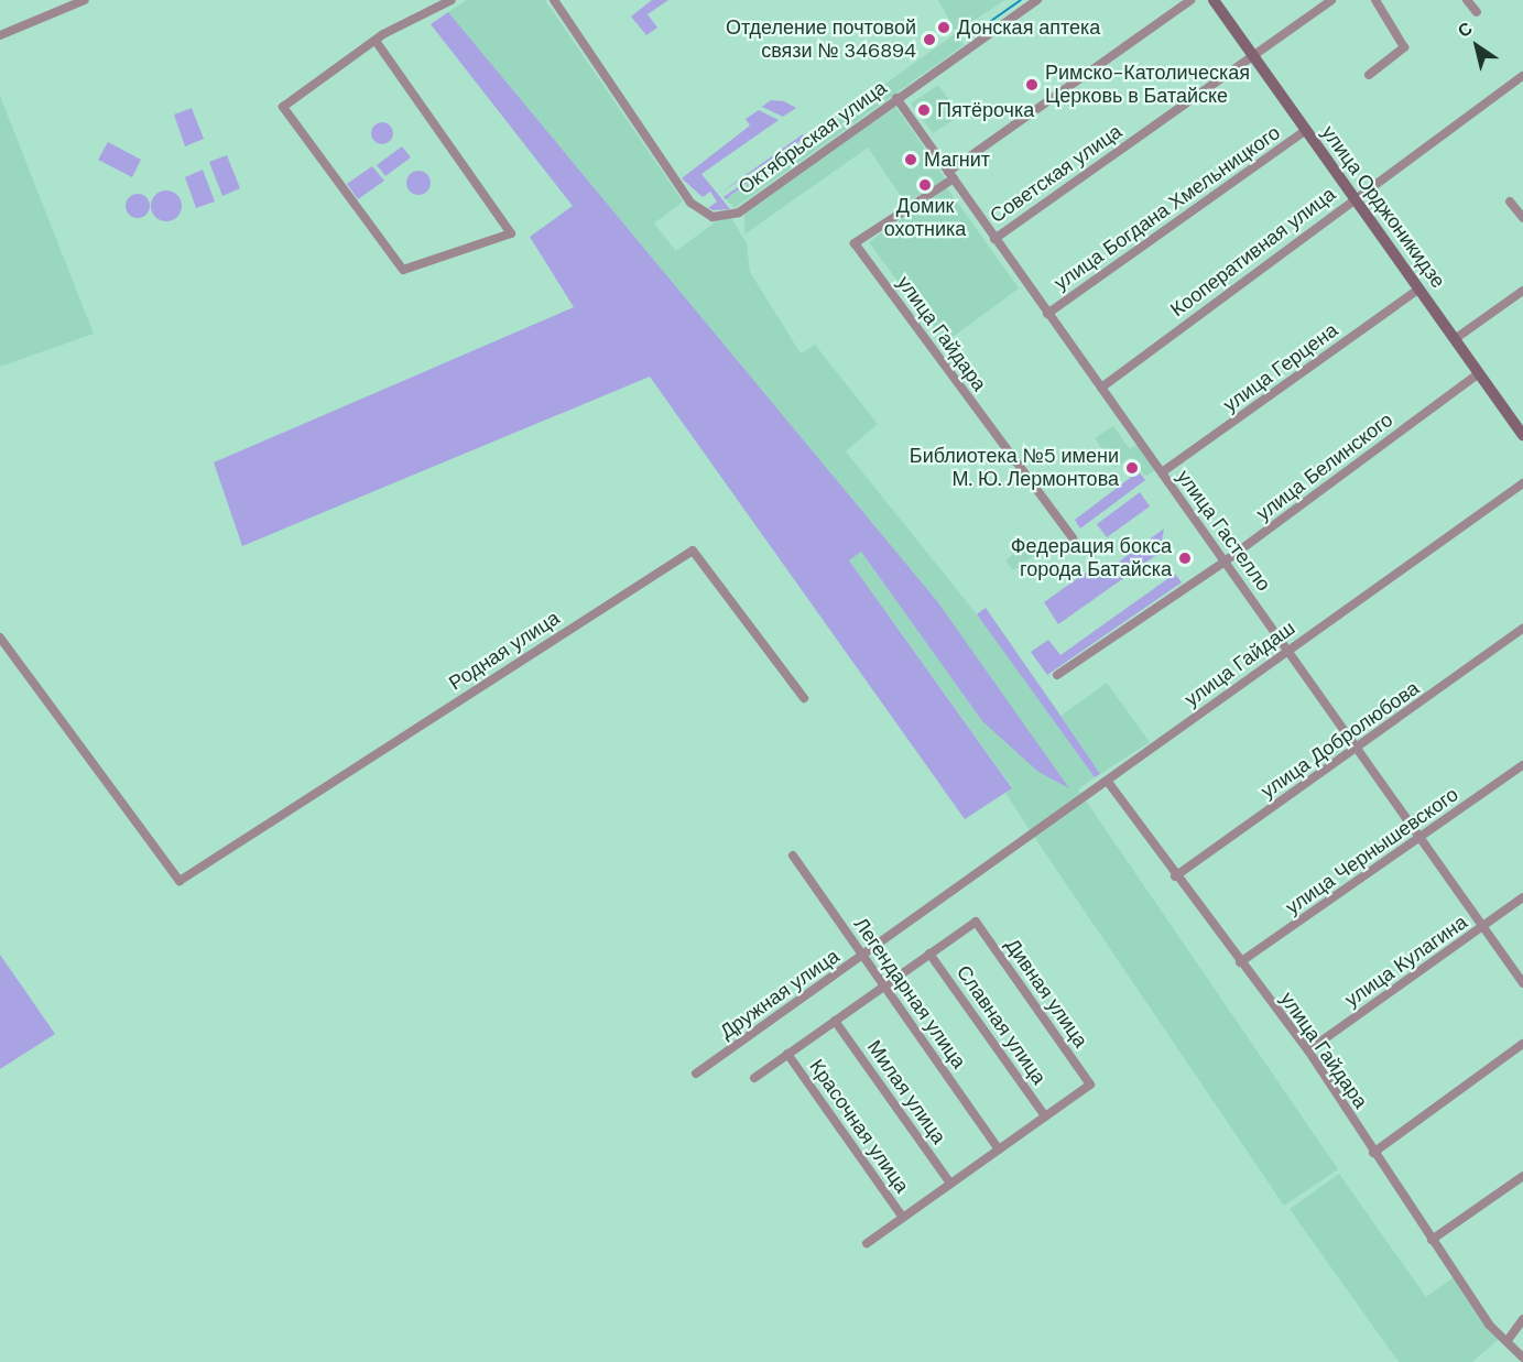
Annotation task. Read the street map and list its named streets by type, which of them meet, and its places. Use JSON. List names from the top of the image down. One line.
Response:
{"streets":{"street":["Октябрьская улица","Советская улица","улица Орджоникидзе","улица Богдана Хмельницкого","Кооперативная улица","улица Гайдара","улица Герцена","улица Белинского","улица Гастелло","Родная улица","улица Гайдаш","улица Добролюбова","улица Чернышевского","улица Кулагина","Легендарная улица","Дивная улица","Дружная улица","Славная улица","Милая улица","Красочная улица"]},"crossings":[["Октябрьская улица","улица Гастелло"],["Советская улица","улица Орджоникидзе"],["Советская улица","улица Гастелло"],["улица Орджоникидзе","улица Богдана Хмельницкого"],["улица Орджоникидзе","Кооперативная улица"],["улица Орджоникидзе","улица Герцена"],["улица Орджоникидзе","улица Белинского"],["улица Богдана Хмельницкого","улица Гастелло"],["Кооперативная улица","улица Гастелло"],["улица Гайдара","улица Гастелло"],["улица Гайдара","улица Гайдаш"],["улица Гайдара","улица Добролюбова"],["улица Гайдара","улица Чернышевского"],["улица Гайдара","улица Кулагина"],["улица Герцена","улица Гастелло"],["улица Белинского","улица Гастелло"],["улица Гастелло","улица Гайдаш"],["улица Гастелло","улица Добролюбова"],["улица Гастелло","улица Чернышевского"],["улица Гастелло","улица Кулагина"],["улица Гайдаш","Дружная улица"],["Легендарная улица","Дивная улица"],["Легендарная улица","Дружная улица"],["Легендарная улица","Красочная улица"],["Дивная улица","Славная улица"],["Дивная улица","Красочная улица"],["Милая улица","Красочная улица"]],"places":["Донская аптека","Отделение почтовой связи № 346894","Римско-Католическая Церковь в Батайске","Пятёрочка","Магнит","Домик охотника","Библиотека №5 имени М. Ю. Лермонтова","Федерация бокса города Батайска"],"north":"top left"}
